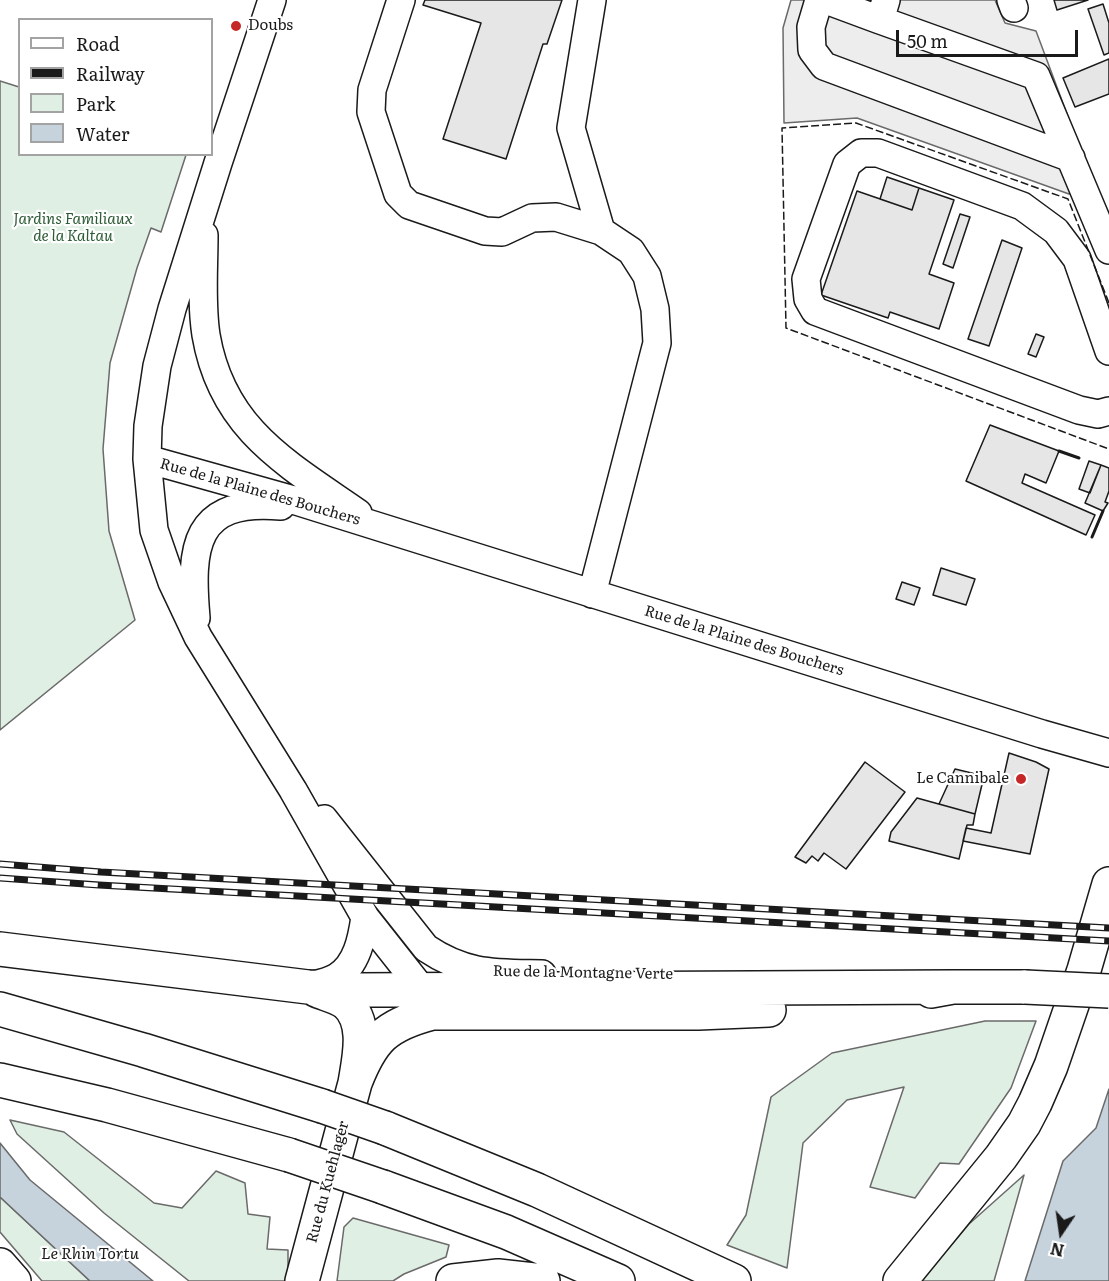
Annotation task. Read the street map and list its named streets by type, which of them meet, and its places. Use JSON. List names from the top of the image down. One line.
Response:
{"streets":{"main road":["Rue de la Montagne Verte","Rue du Kuehlager"],"street":["Rue de la Plaine des Bouchers"]},"crossings":[["Rue de la Plaine des Bouchers","Rue de la Montagne Verte"],["Rue de la Montagne Verte","Rue du Kuehlager"]],"water":["Le Rhin Tortu"],"parks":["Jardins Familiaux de la Kaltau"],"places":["Doubs","Le Cannibale"],"legend":["Road","Railway","Park","Water"],"scale_bar":"50 m","north":"bottom"}
